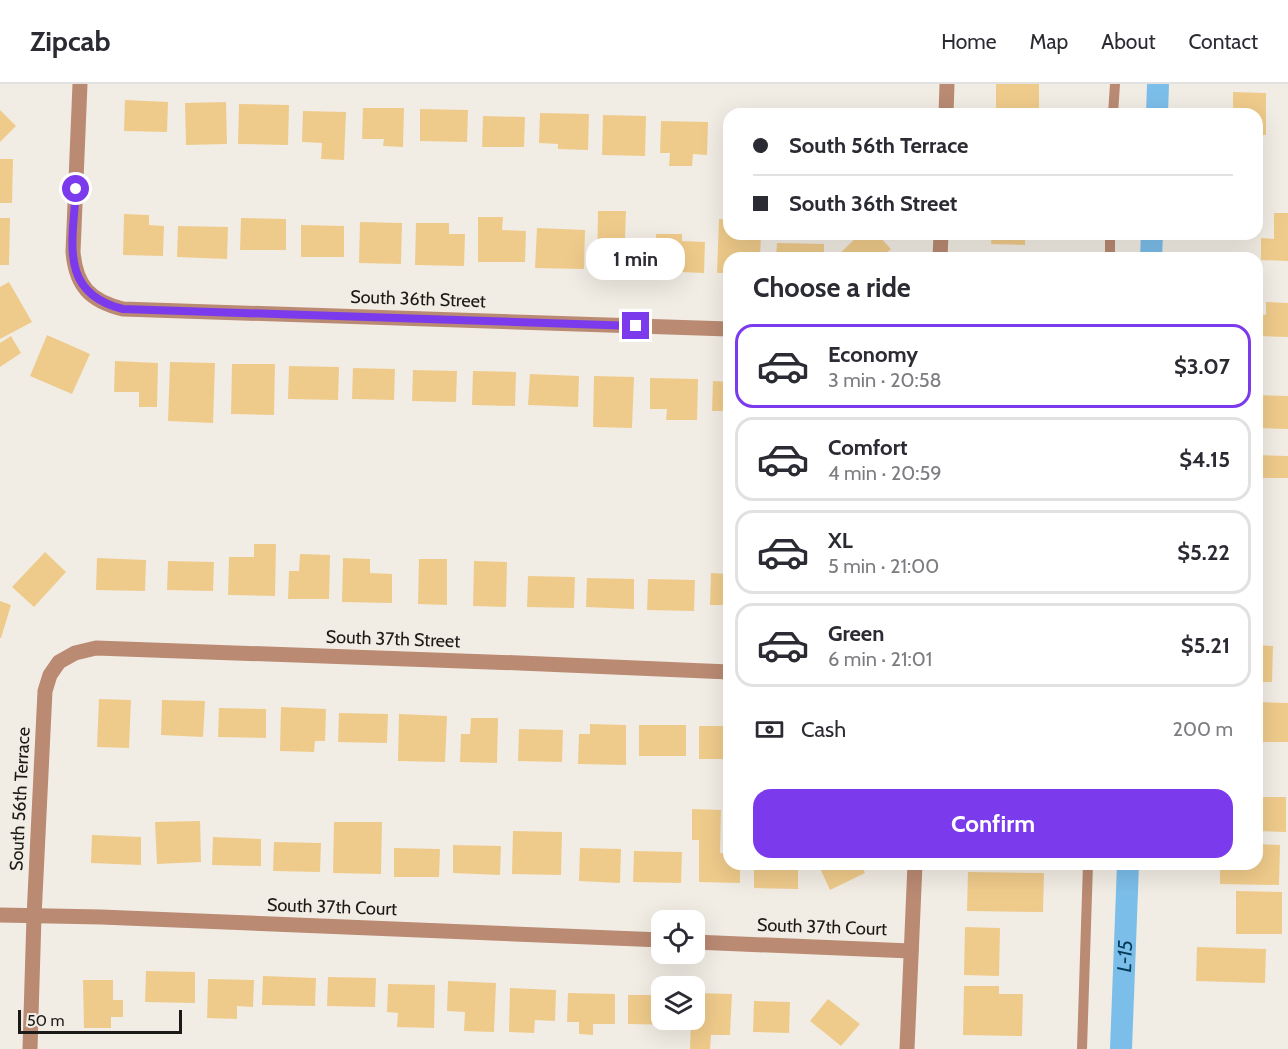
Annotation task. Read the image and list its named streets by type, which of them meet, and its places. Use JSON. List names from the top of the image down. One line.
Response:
{"streets":{"street":["South 36th Street","South 37th Street","South 56th Terrace","South 37th Court"]},"crossings":[["South 37th Street","South 56th Terrace"],["South 56th Terrace","South 37th Court"]],"water":["L-15"],"scale_bar":"50 m","page":{"header":"Zipcab","nav":["Home","Map","About","Contact"],"banner":["South 56th Terrace","South 36th Street"],"bubble":"1 min","heading":"Choose a ride","list":[{"name":"Economy","note":"3 min · 20:58","value":"$3.07"},{"name":"Comfort","note":"4 min · 20:59","value":"$4.15"},{"name":"XL","note":"5 min · 21:00","value":"$5.22"},{"name":"Green","note":"6 min · 21:01","value":"$5.21"}],"pay":["Cash","200 m"],"buttons":"Confirm","scale":"50 m"}}
